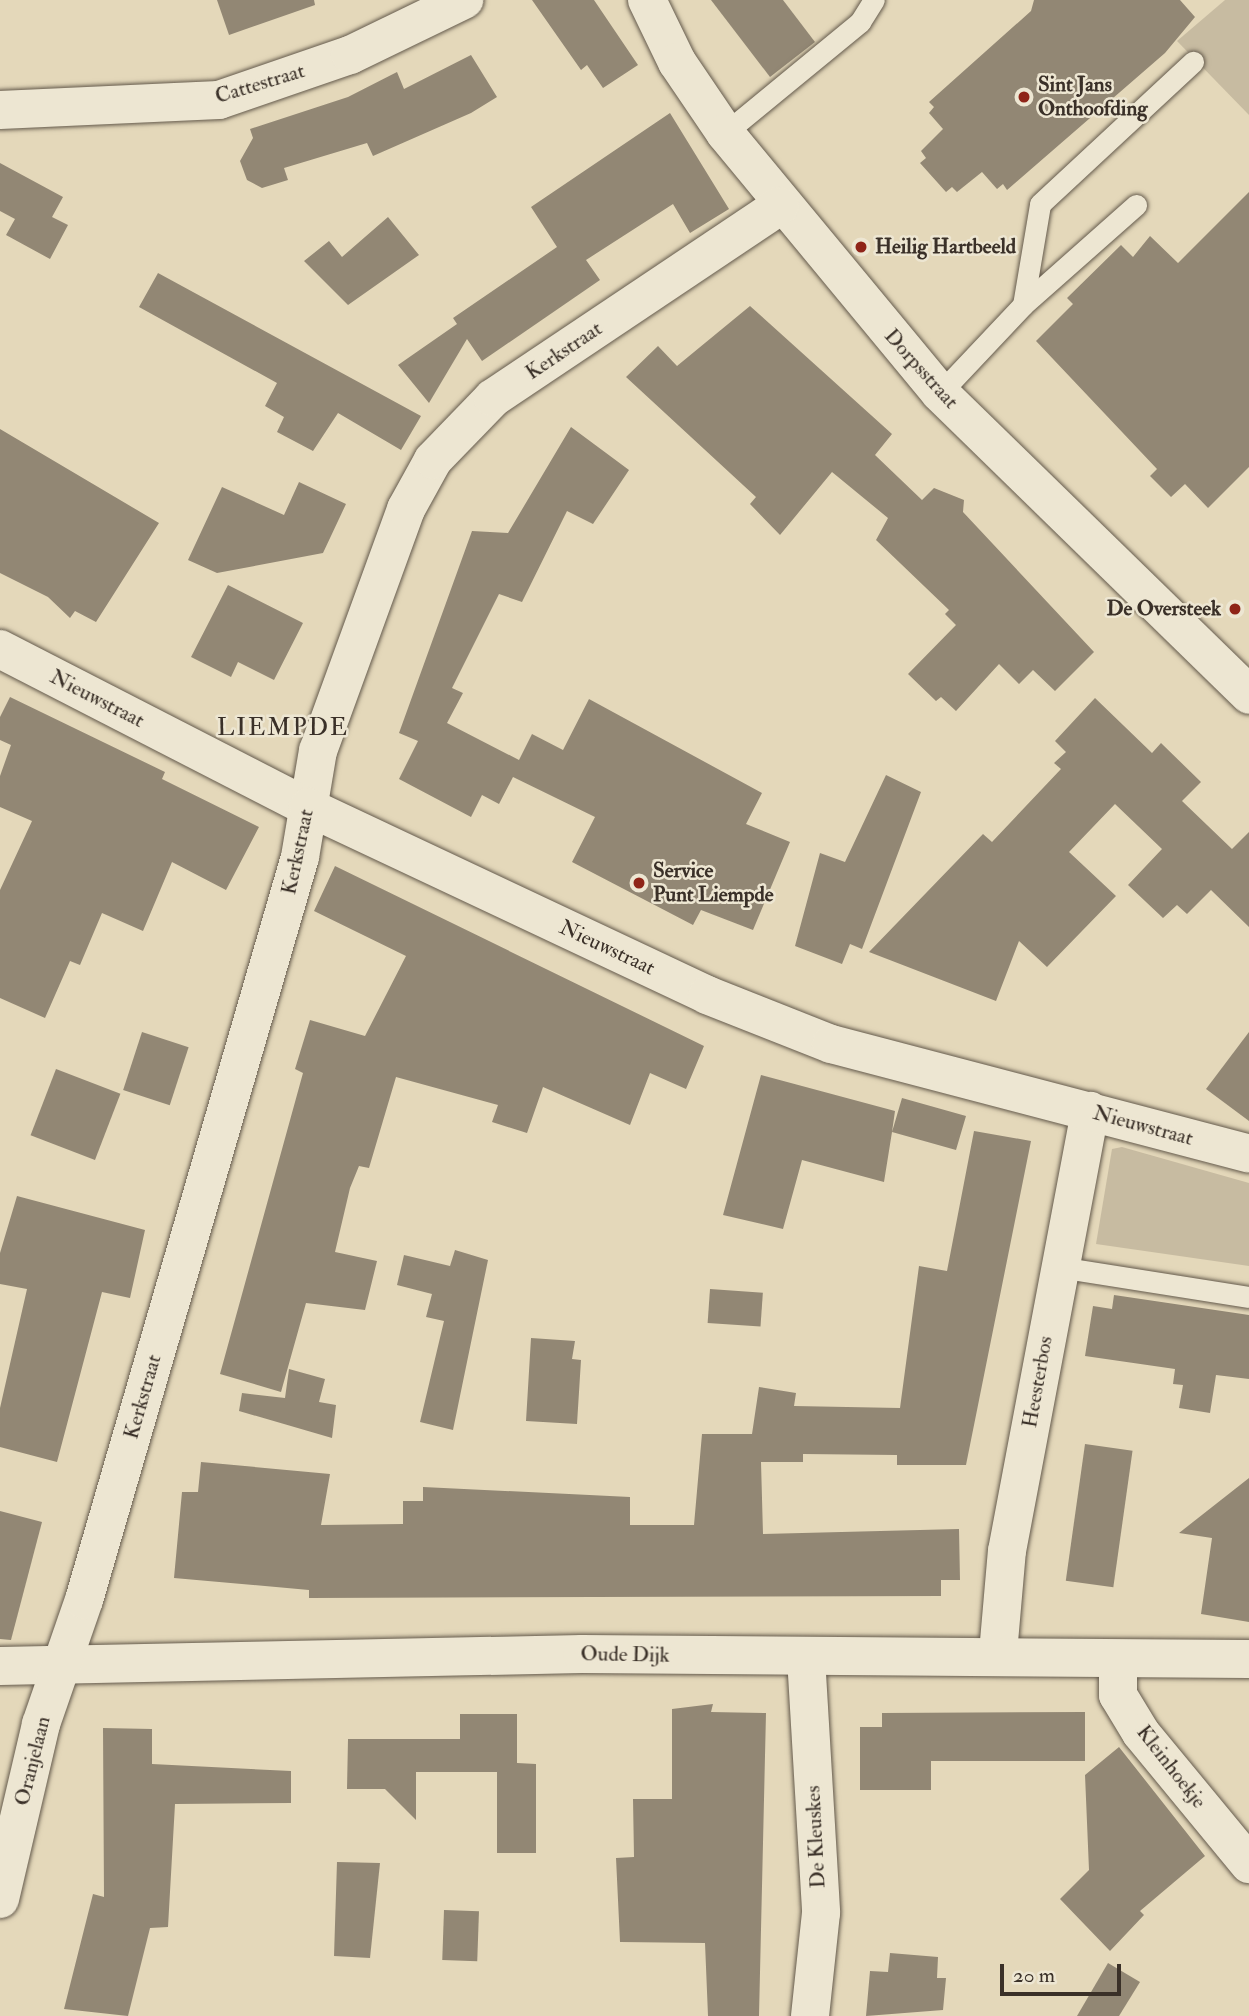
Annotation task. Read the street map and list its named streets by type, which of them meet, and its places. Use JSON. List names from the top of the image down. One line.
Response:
{"streets":{"street":["Cattestraat","Kerkstraat","Dorpsstraat","Nieuwstraat","Heesterbos","Oude Dijk","Oranjelaan","Kleinhoekje","De Kleuskes"]},"crossings":[["Kerkstraat","Dorpsstraat"],["Kerkstraat","Nieuwstraat"],["Kerkstraat","Oude Dijk"],["Kerkstraat","Oranjelaan"],["Nieuwstraat","Heesterbos"],["Heesterbos","Oude Dijk"],["Oude Dijk","Oranjelaan"],["Oude Dijk","Kleinhoekje"],["Oude Dijk","De Kleuskes"]],"districts":["LIEMPDE"],"places":["Sint Jans Onthoofding","Heilig Hartbeeld","De Oversteek","Service Punt Liempde"],"scale_bar":"20 m"}
